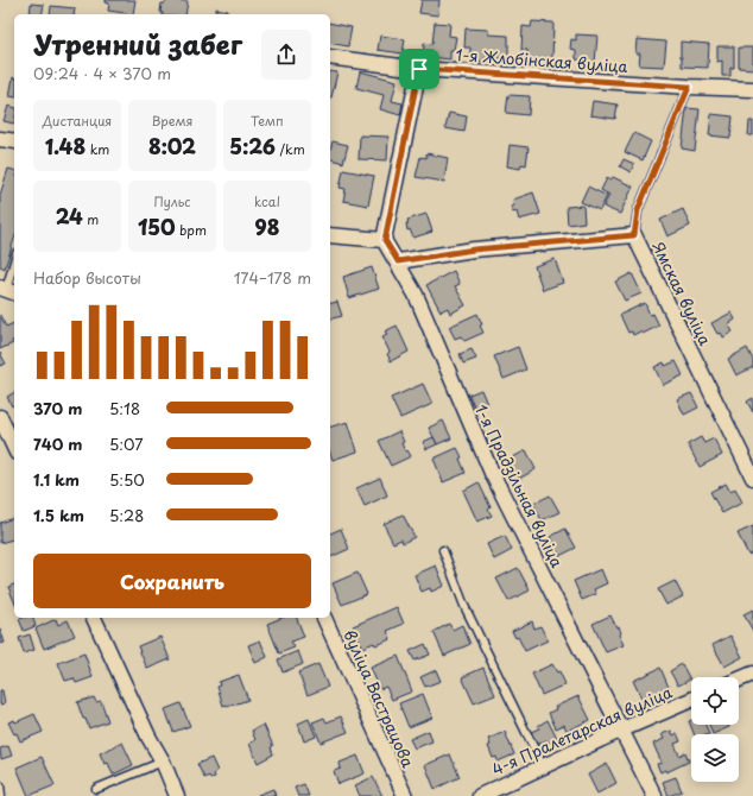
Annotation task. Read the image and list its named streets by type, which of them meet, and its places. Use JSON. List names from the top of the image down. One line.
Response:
{"streets":{"street":["1-я Жлобінская вуліца","Ямская вуліца","1-я Прадзільная вуліца","вуліца Вастрацова","4-я Пралетарская вуліца"]},"crossings":[["Ямская вуліца","1-я Прадзільная вуліца"],["1-я Прадзільная вуліца","4-я Пралетарская вуліца"]],"page":{"heading":["Утренний забег","09:24 · 4 × 370 m"],"stats":[["Дистанция","1.48 km"],["Время","8:02"],["Темп","5:26 /km"],["24 m"],["Пульс","150 bpm"],["kcal","98"]],"chart":["Набор высоты","174–178 m"],"list":[{"name":"370 m","note":"5:18"},{"name":"740 m","note":"5:07"},{"name":"1.1 km","note":"5:50"},{"name":"1.5 km","note":"5:28"}],"buttons":"Сохранить"}}
